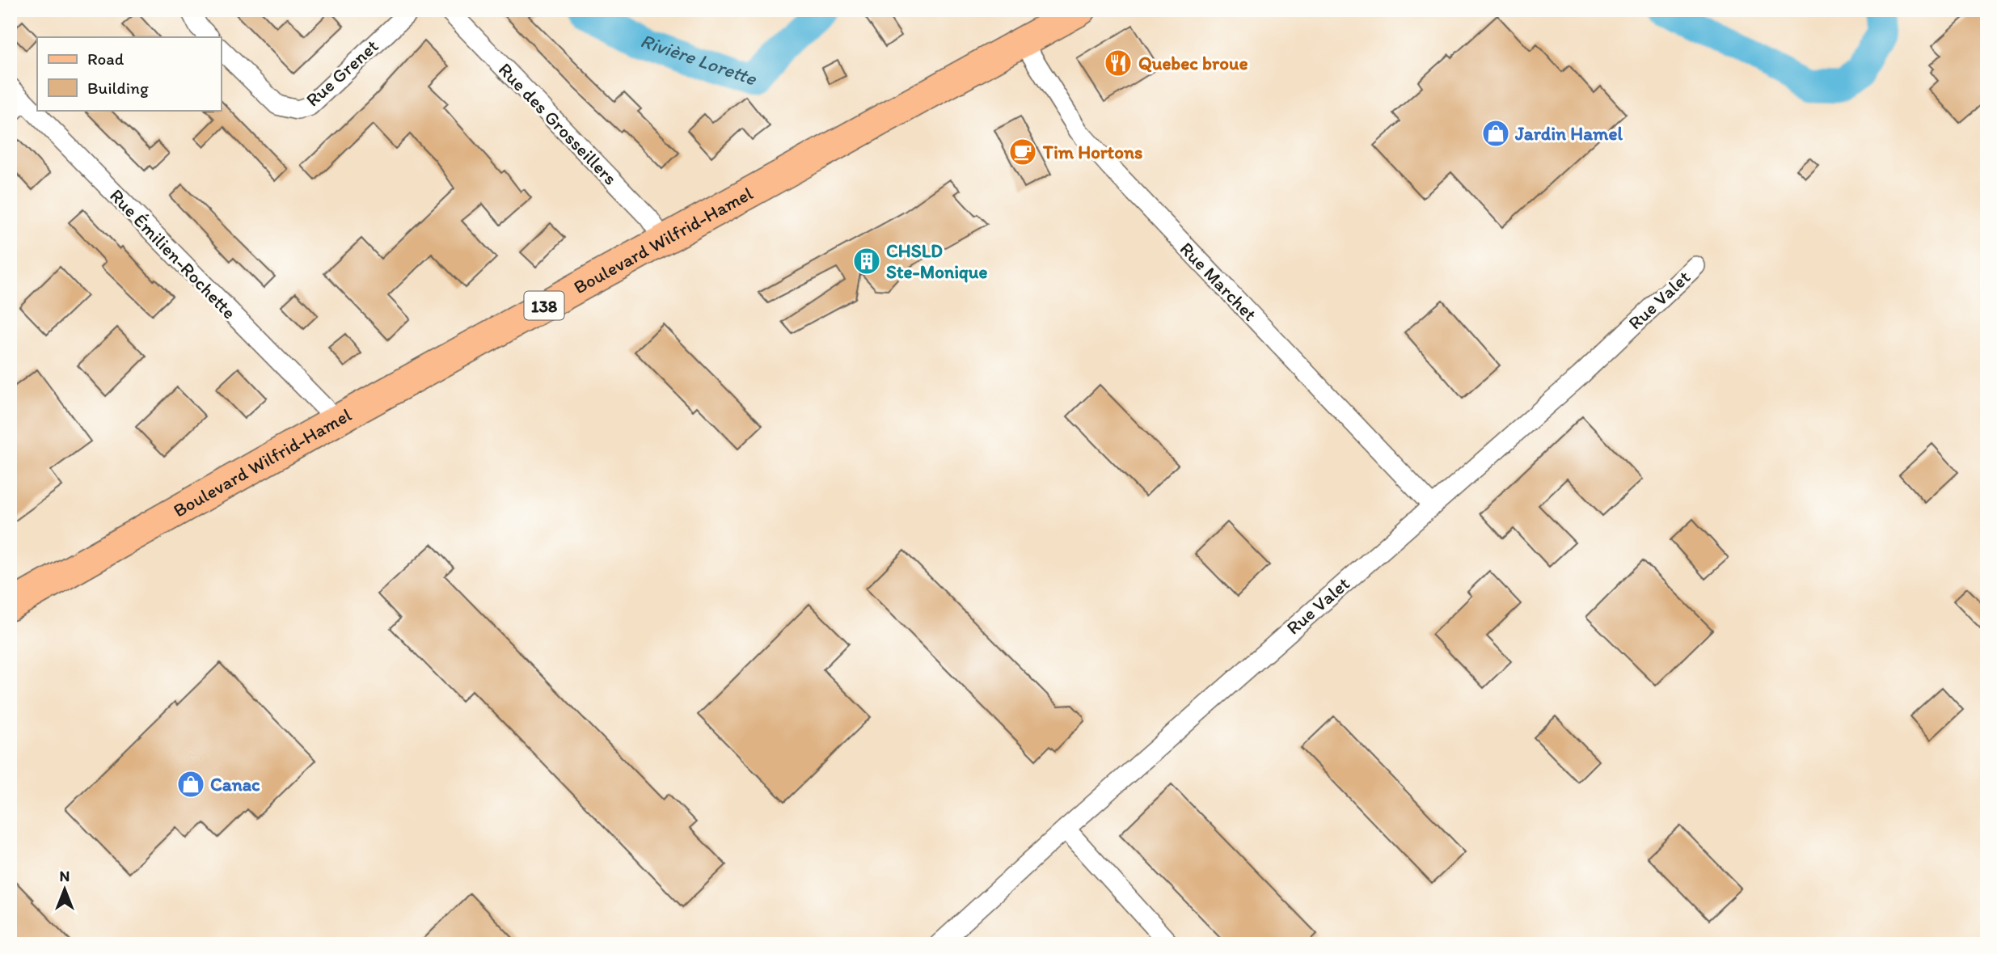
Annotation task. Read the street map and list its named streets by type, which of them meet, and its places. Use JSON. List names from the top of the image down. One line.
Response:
{"streets":{"main road":["Boulevard Wilfrid-Hamel","138"],"street":["Rue Grenet","Rue des Grosseillers","Rue Émilien-Rochette","Rue Marchet","Rue Valet"]},"crossings":[["Rue des Grosseillers","Boulevard Wilfrid-Hamel"],["Boulevard Wilfrid-Hamel","Rue Émilien-Rochette"],["Boulevard Wilfrid-Hamel","Rue Marchet"],["Rue Marchet","Rue Valet"]],"water":["Rivière Lorette"],"places":{"restaurant":["Quebec broue"],"shop":["Jardin Hamel","Canac"],"cafe":["Tim Hortons"],"building":["CHSLD Ste-Monique"]},"legend":["Road","Building"],"north":"top"}
